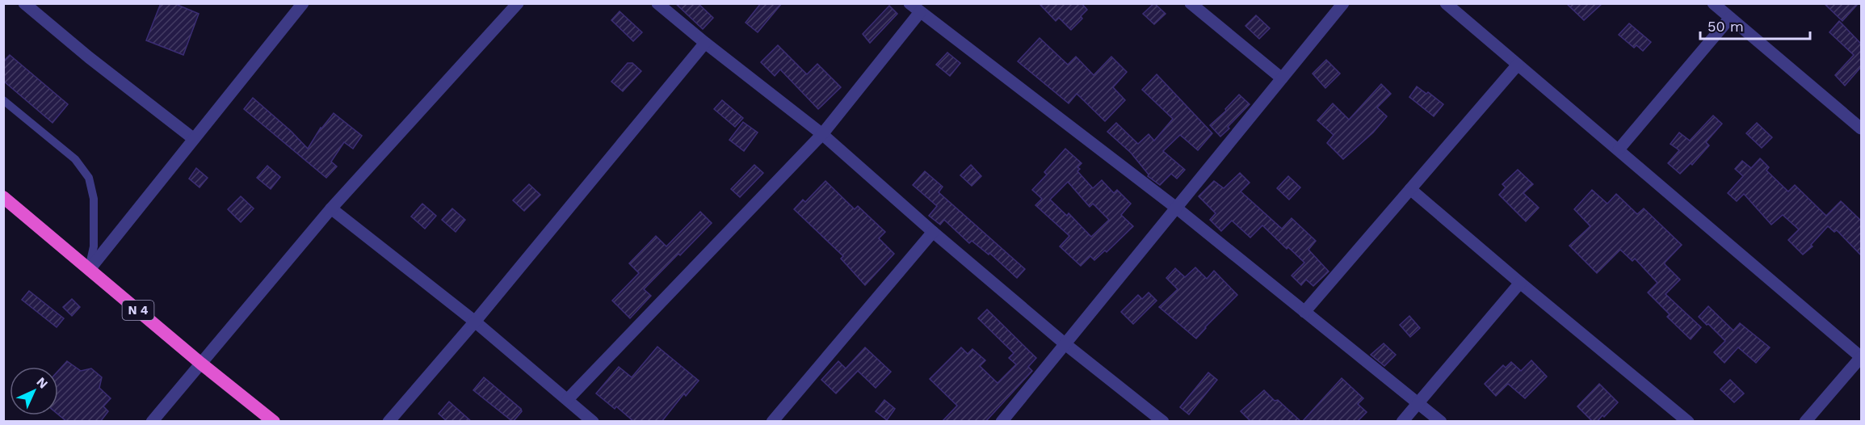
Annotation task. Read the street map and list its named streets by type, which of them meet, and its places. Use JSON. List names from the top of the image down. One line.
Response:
{"streets":{"highway":["N 4"]},"scale_bar":"50 m","north":"top right"}
